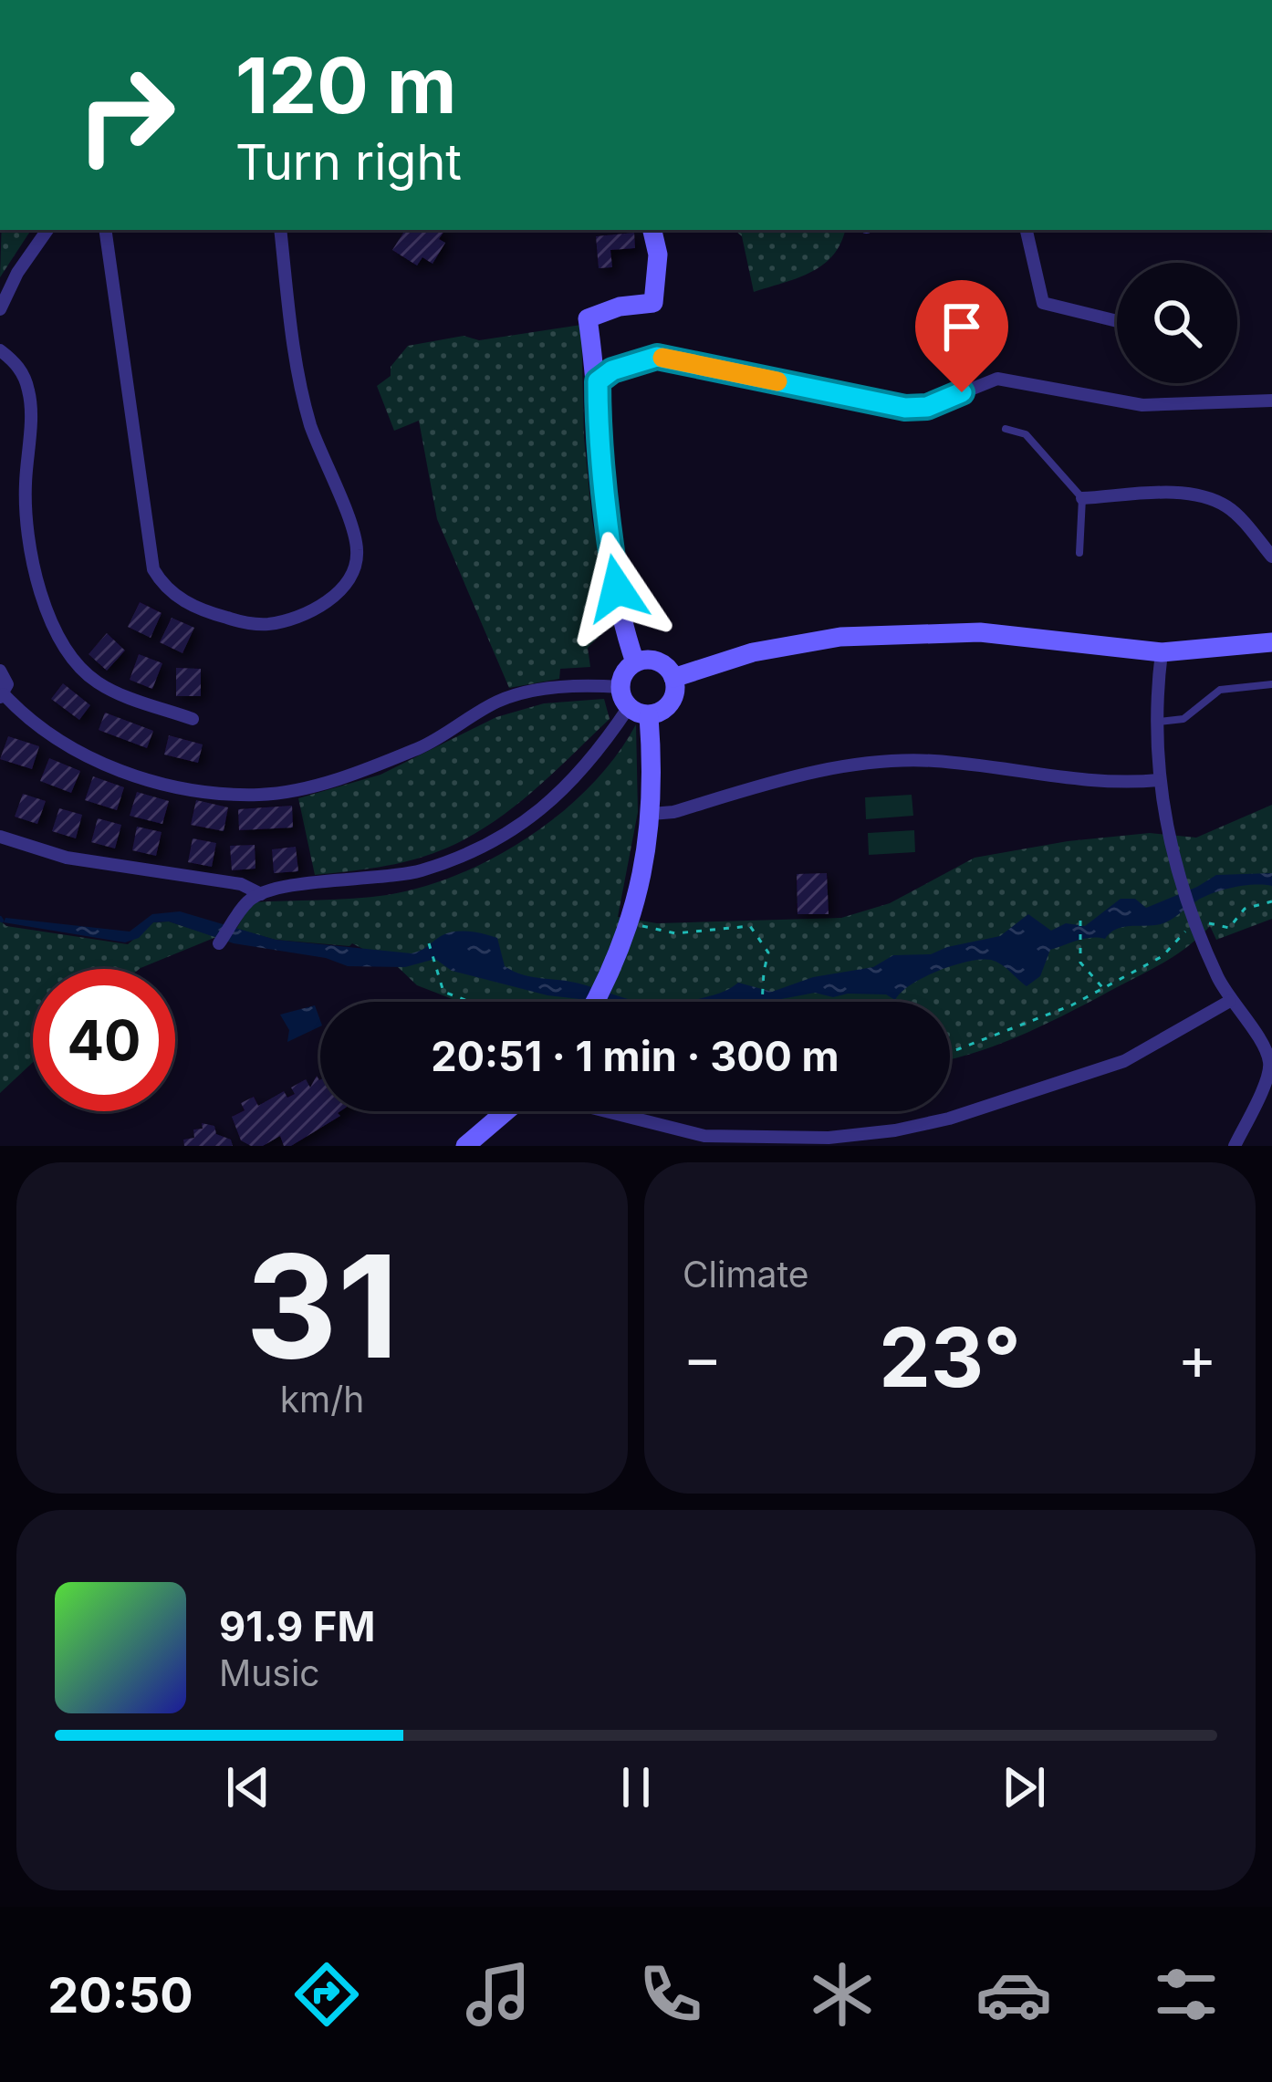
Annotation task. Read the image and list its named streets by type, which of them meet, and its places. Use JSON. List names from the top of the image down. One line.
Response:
{"page":{"turn":["120 m","Turn right"],"limit":"40","trip":"20:51 · 1 min · 300 m","tile":[["31","km/h"],"Climate"],"heat":["−","23°","+"],"song":["91.9 FM","Music"],"tabs":"20:50"}}
